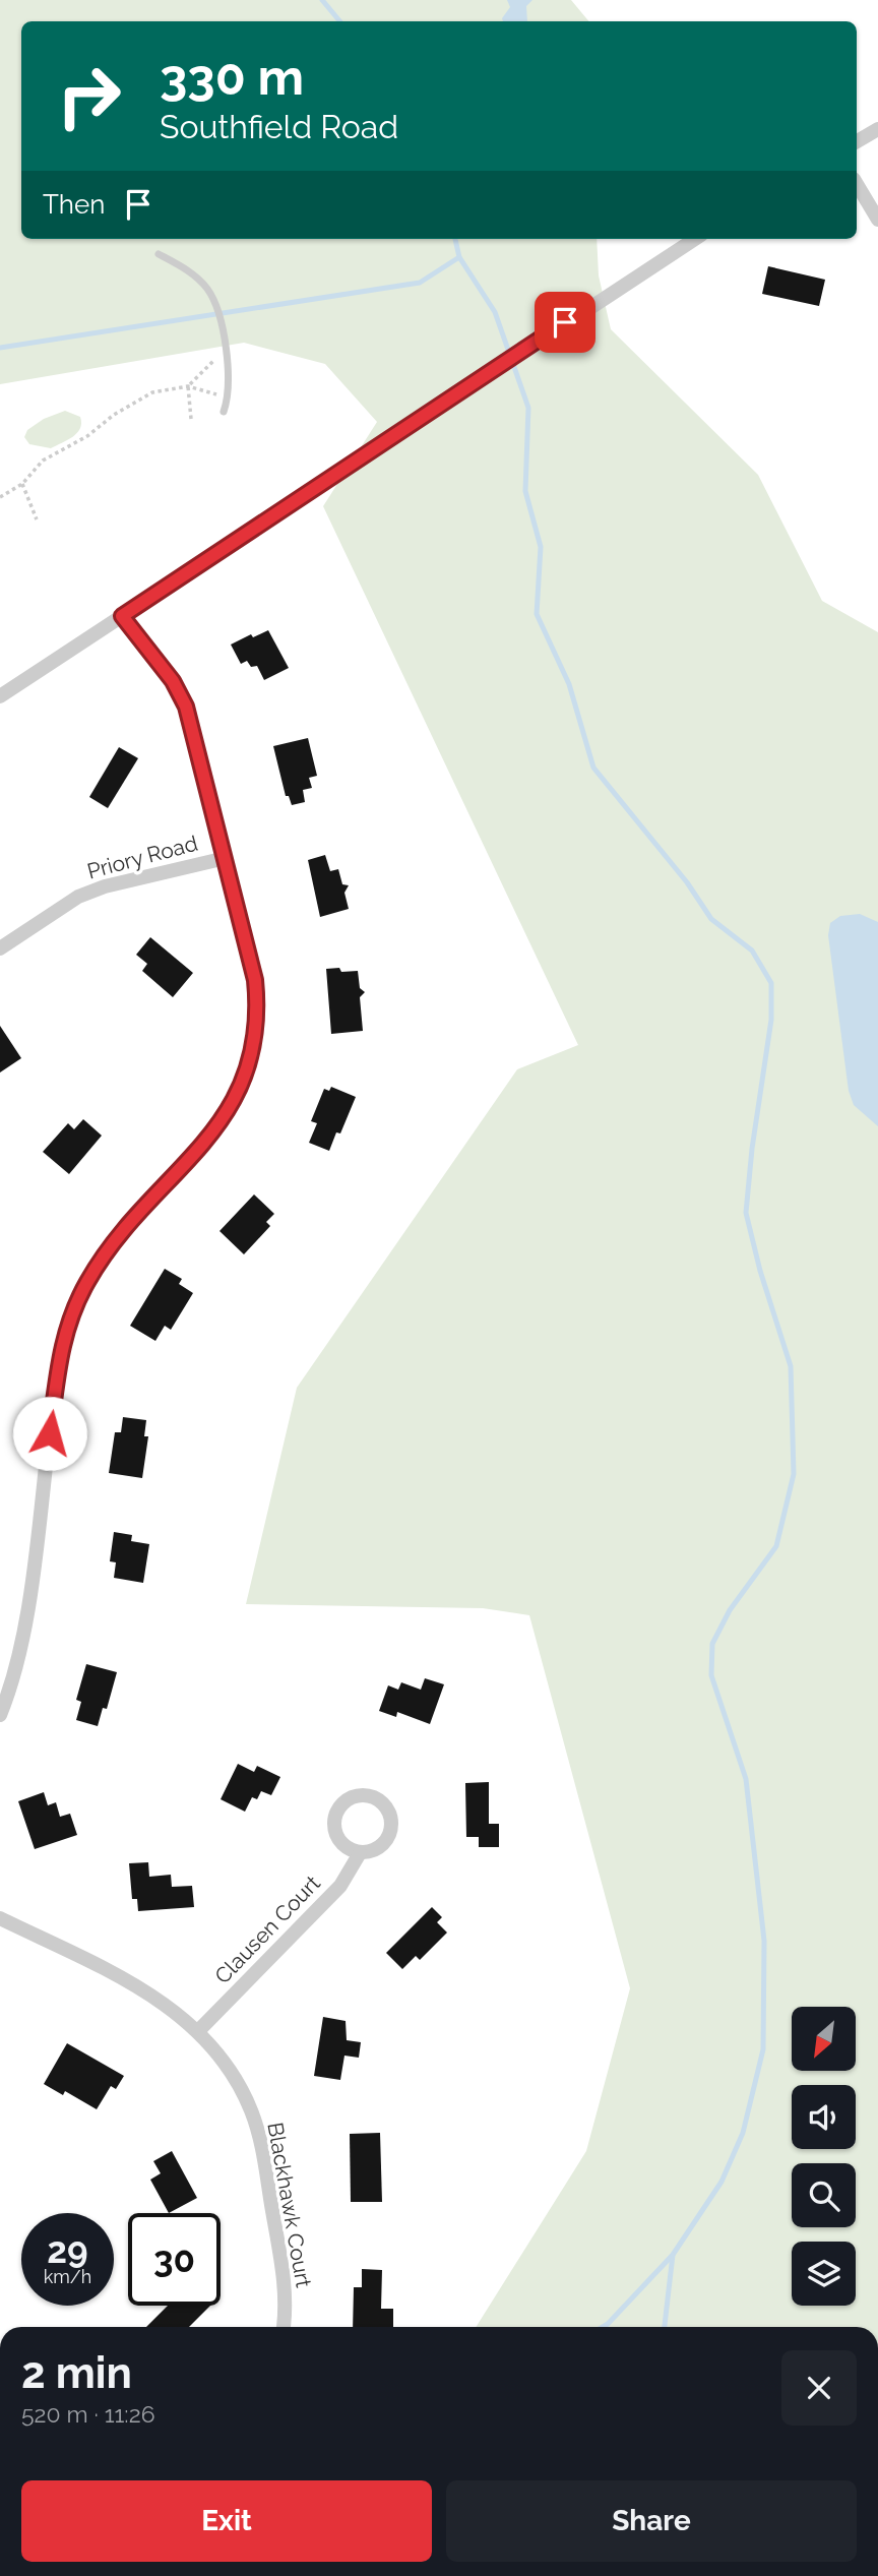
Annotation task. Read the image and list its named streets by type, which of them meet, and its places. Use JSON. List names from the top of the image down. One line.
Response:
{"streets":{"street":["Priory Road","Clausen Court","Blackhawk Court"]},"crossings":[["Clausen Court","Blackhawk Court"]],"north":"bottom left","page":{"turn":["330 m","Southfield Road"],"then":"Then","speed":"29 km/h","limit":"30","heading":["2 min","520 m · 11:26"],"buttons":["Exit","Share"]}}
